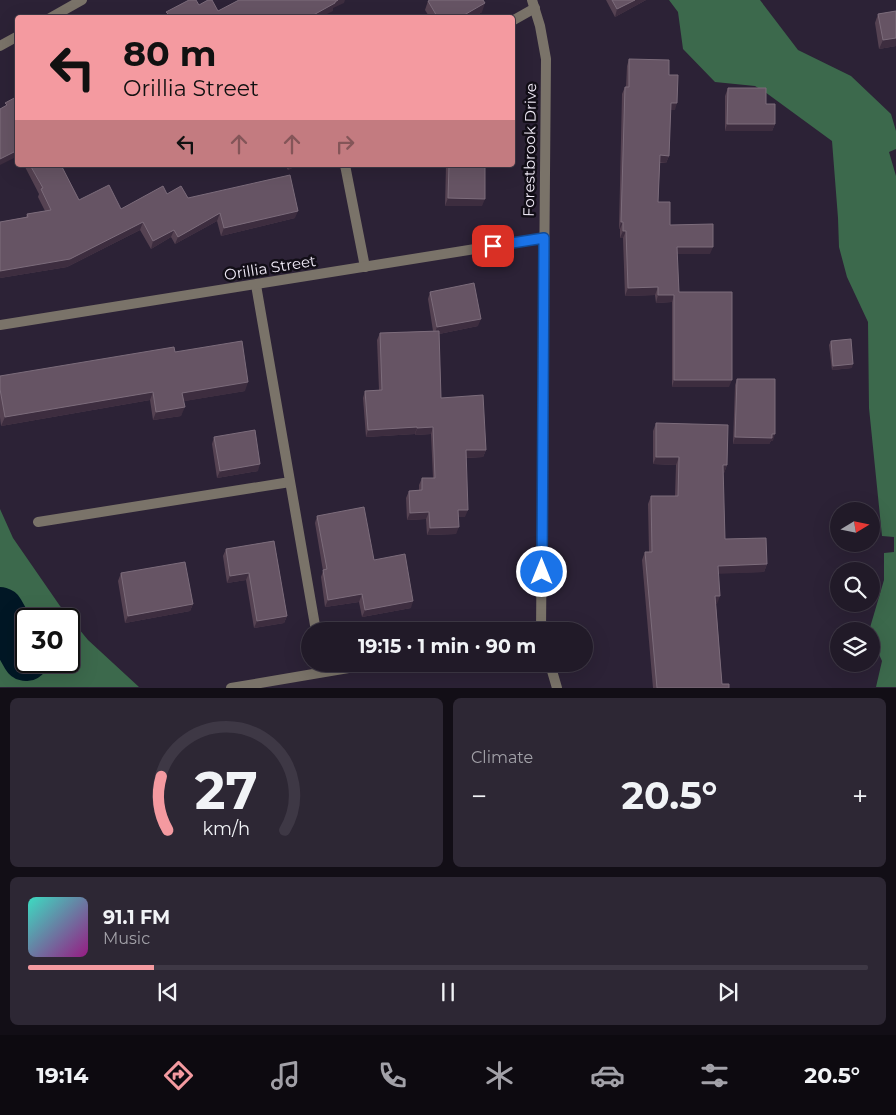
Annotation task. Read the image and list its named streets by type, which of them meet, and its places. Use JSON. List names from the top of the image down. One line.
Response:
{"streets":{"street":["Forestbrook Drive","Orillia Street"]},"crossings":[["Forestbrook Drive","Orillia Street"]],"north":"right","page":{"turn":["80 m","Orillia Street"],"limit":"30","trip":"19:15 · 1 min · 90 m","tile":"Climate","heat":["−","20.5°","+"],"song":["91.1 FM","Music"],"tabs":["19:14","20.5°"],"gauge":["27","km/h"]}}
